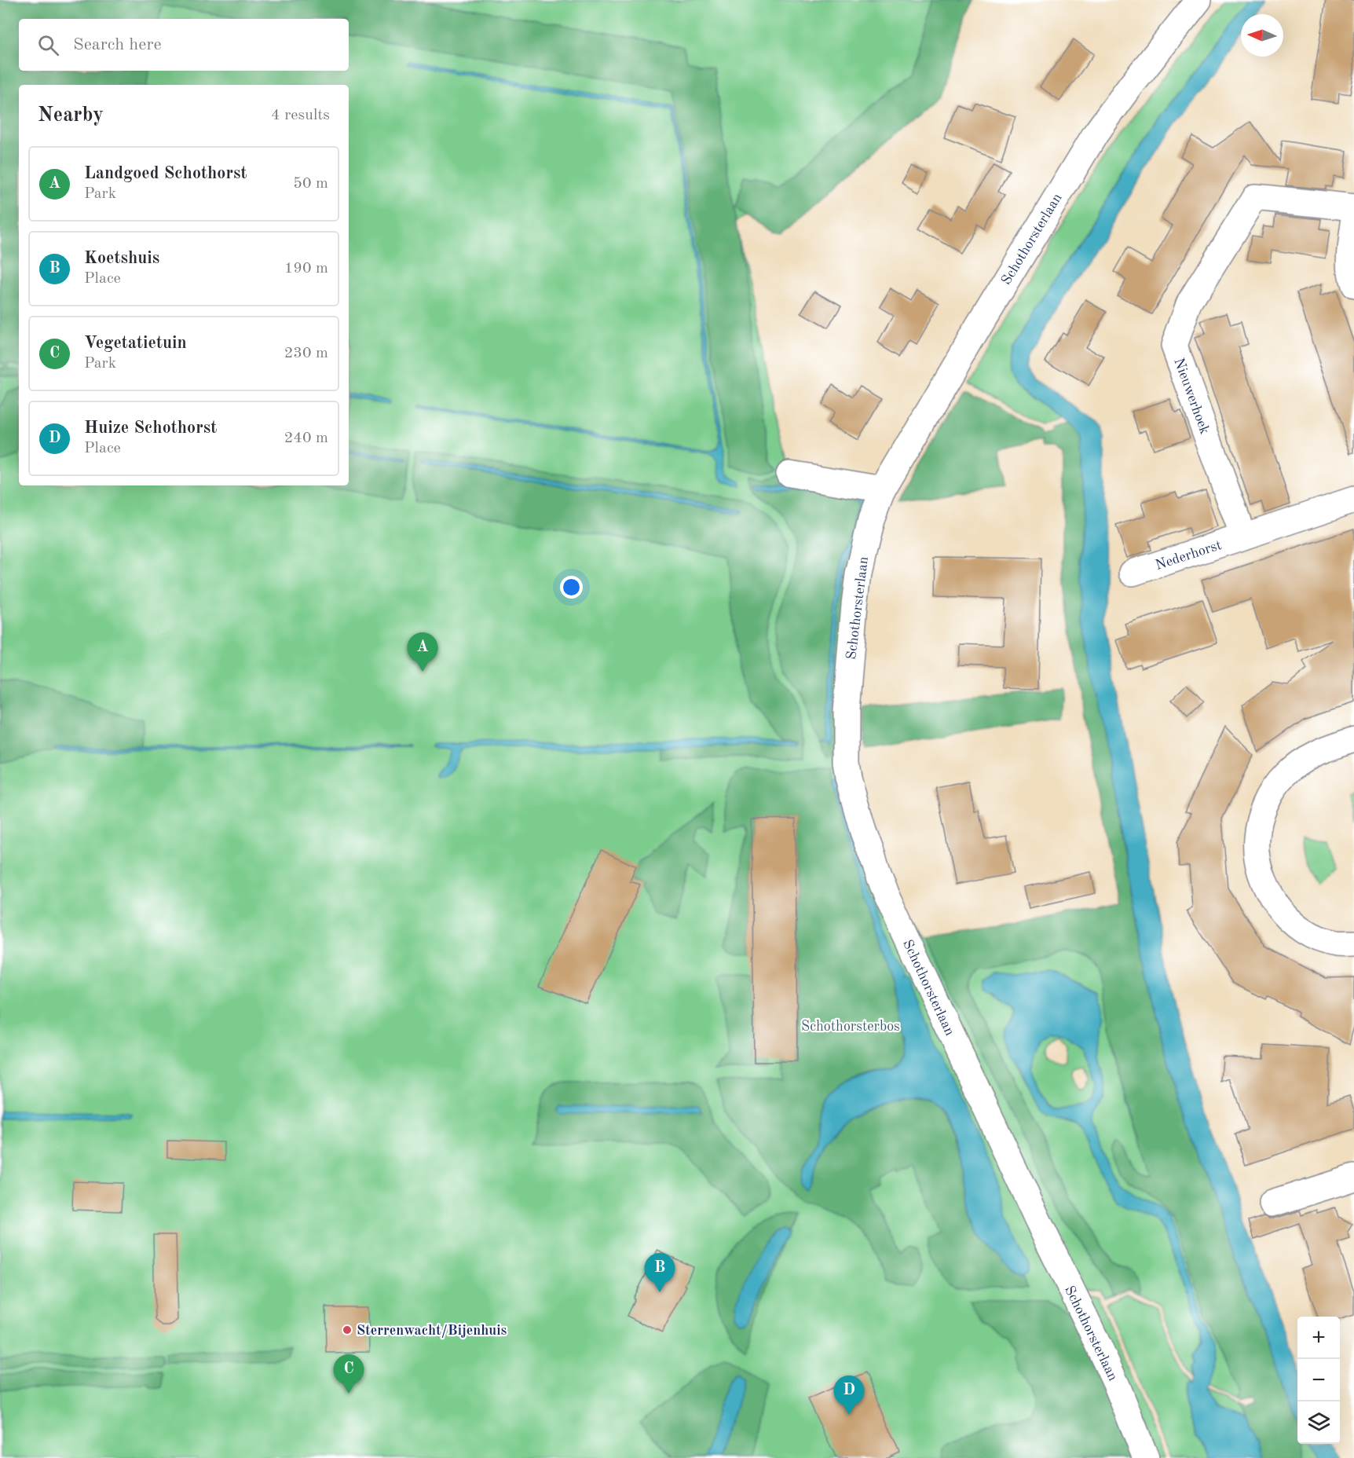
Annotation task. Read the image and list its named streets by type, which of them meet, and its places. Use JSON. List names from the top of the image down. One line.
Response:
{"streets":{"street":["Schothorsterlaan","Nieuwerhoek","Nederhorst"]},"crossings":[["Nieuwerhoek","Nederhorst"]],"parks":["Schothorsterbos"],"places":["Sterrenwacht/Bijenhuis"],"north":"left","page":{"search":"Search here","heading":["Nearby","4 results"],"list":[{"mark":"A","name":"Landgoed Schothorst","note":"Park","value":"50 m"},{"mark":"B","name":"Koetshuis","note":"Place","value":"190 m"},{"mark":"C","name":"Vegetatietuin","note":"Park","value":"230 m"},{"mark":"D","name":"Huize Schothorst","note":"Place","value":"240 m"}],"pins":["A","B","C","D"],"map_buttons":["+","−"]}}
